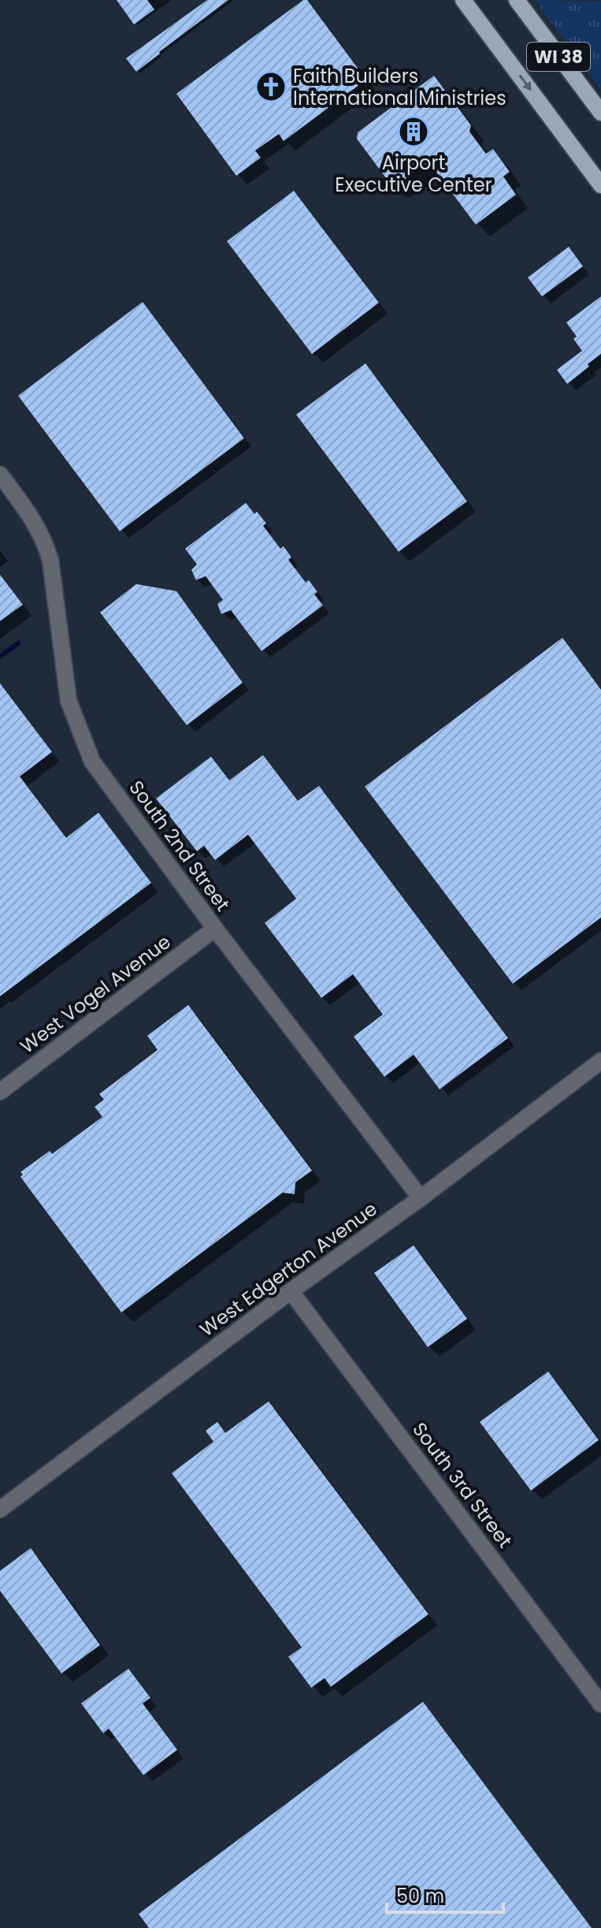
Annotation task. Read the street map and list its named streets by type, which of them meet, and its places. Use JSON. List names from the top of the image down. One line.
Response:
{"streets":{"main road":["WI 38"],"street":["South 2nd Street","West Vogel Avenue","West Edgerton Avenue","South 3rd Street"]},"crossings":[["South 2nd Street","West Vogel Avenue"],["South 2nd Street","West Edgerton Avenue"],["West Edgerton Avenue","South 3rd Street"]],"places":{"church":["Faith Builders International Ministries"],"building":["Airport Executive Center"]},"scale_bar":"50 m"}
